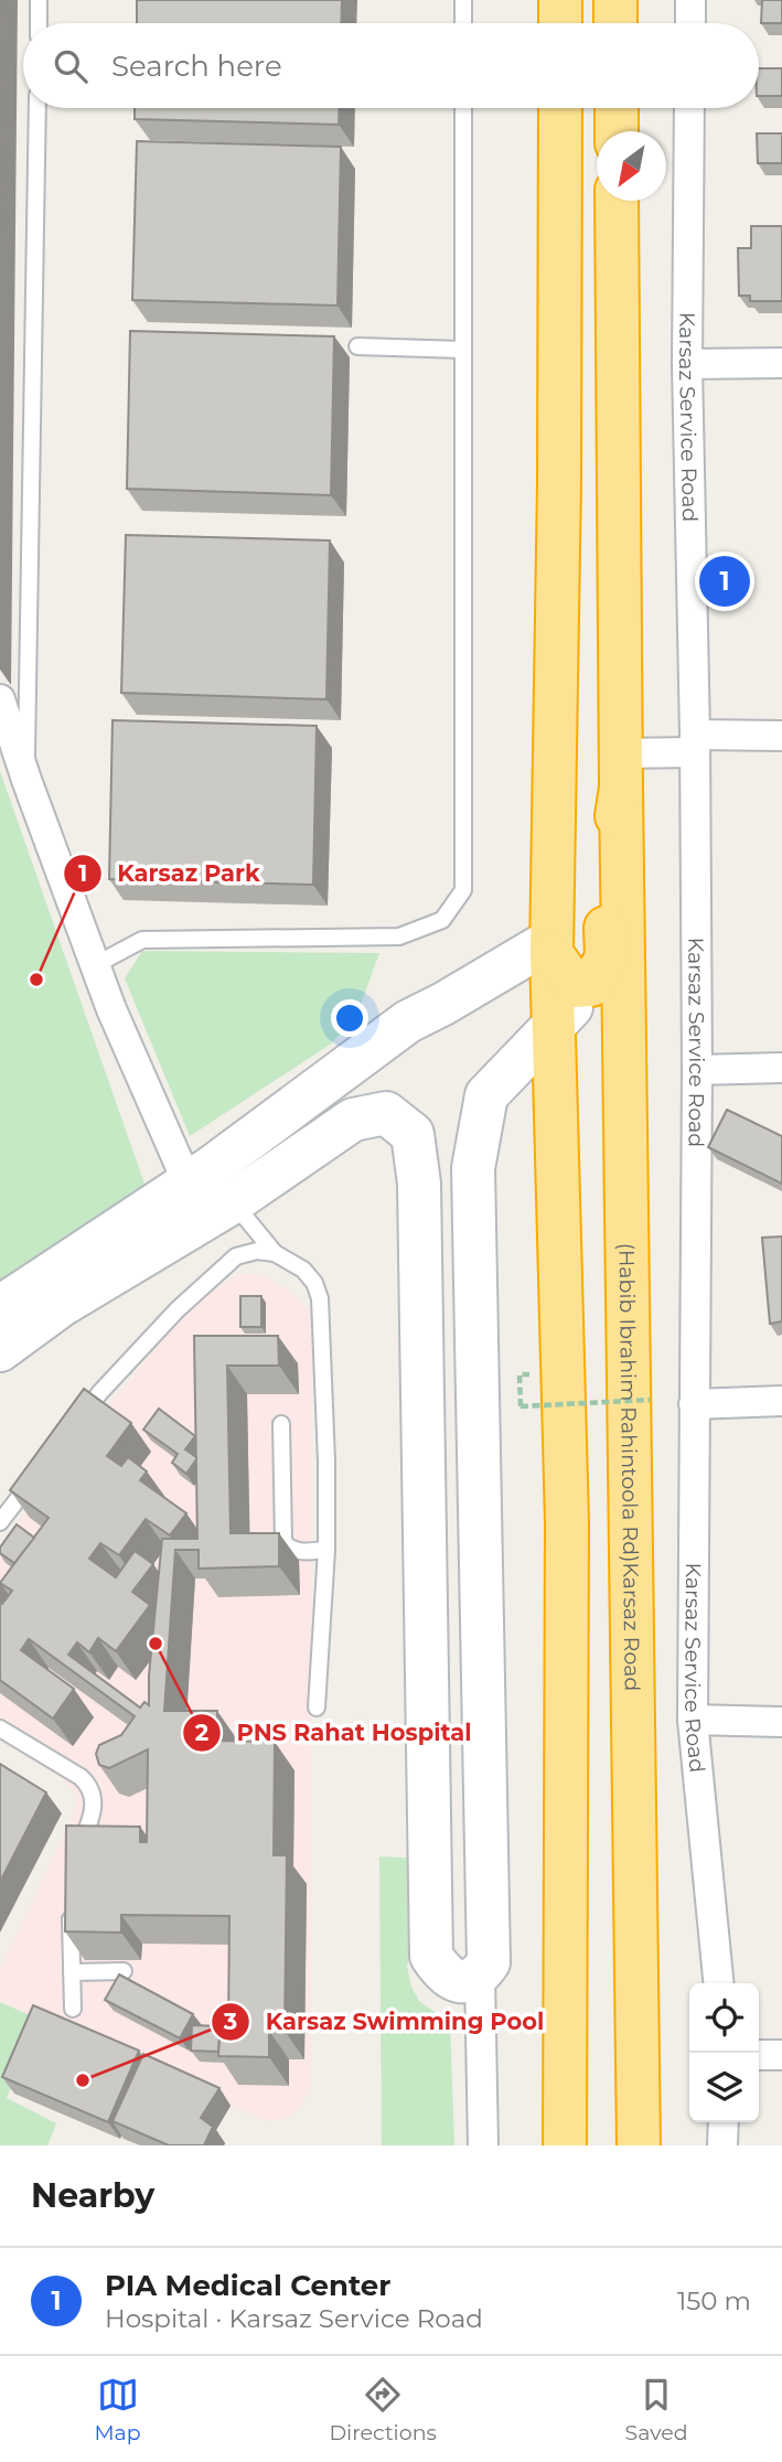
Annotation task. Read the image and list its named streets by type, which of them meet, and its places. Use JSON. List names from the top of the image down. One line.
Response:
{"streets":{"highway":["(Habib Ibrahim Rahintoola Rd)Karsaz Road"],"street":["Karsaz Service Road"]},"places":["Karsaz Park","PNS Rahat Hospital","Karsaz Swimming Pool"],"north":"bottom left","page":{"search":"Search here","pins":"1","heading":"Nearby","list":[{"mark":"1","name":"PIA Medical Center","note":"Hospital · Karsaz Service Road","value":"150 m"}],"nav":["Map","Directions","Saved"]}}
